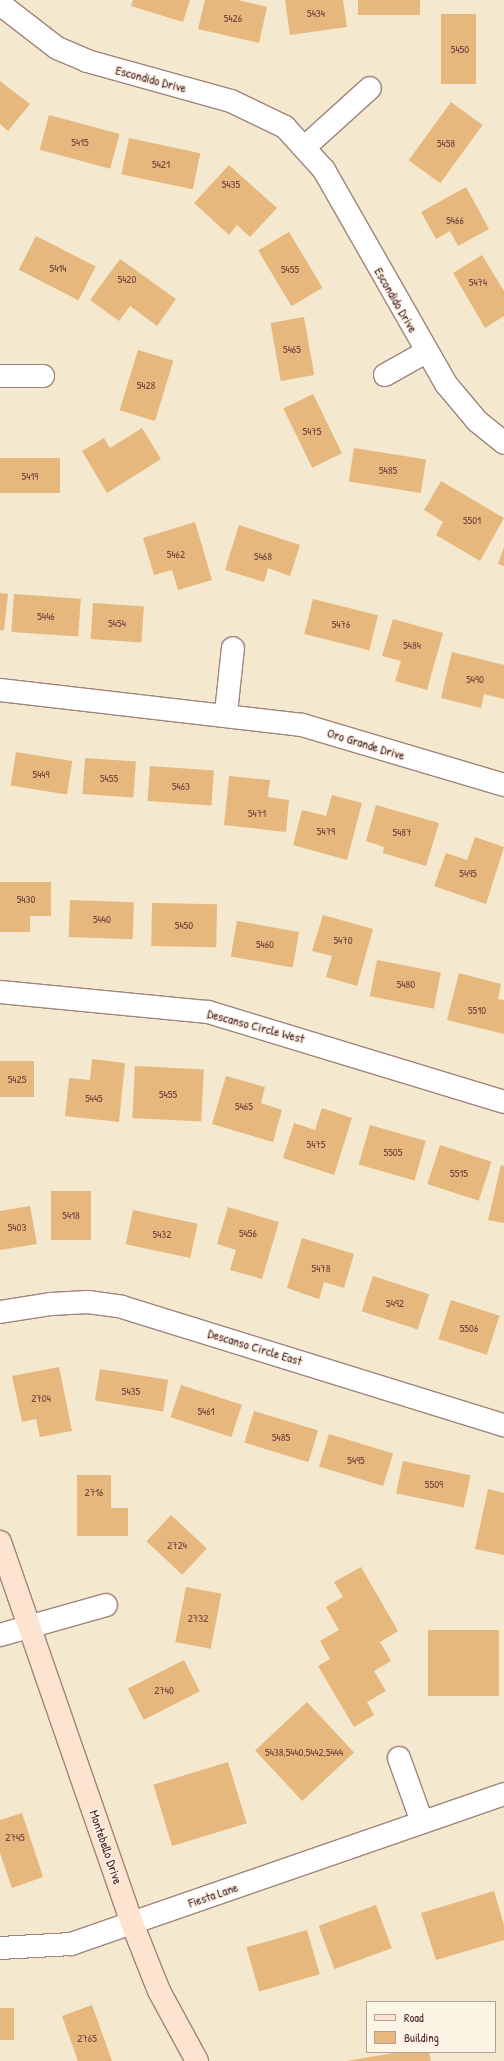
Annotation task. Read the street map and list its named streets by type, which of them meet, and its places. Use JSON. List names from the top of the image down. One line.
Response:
{"streets":{"street":["Escondido Drive","Oro Grande Drive","Descanso Circle West","Descanso Circle East","Montebello Drive","Fiesta Lane"]},"crossings":[["Montebello Drive","Fiesta Lane"]],"house_numbers":["5434","5426","5450","5415","5458","5421","5435","5466","5414","5455","5420","5474","5465","5428","5475","5485","5419","5501","5462","5468","5446","5454","5476","5484","5490","5449","5455","5463","5471","5479","5487","5495","5430","5440","5450","5470","5460","5480","5510","5425","5455","5445","5465","5475","5505","5515","5418","5403","5456","5432","5478","5492","5506","5435","2704","5461","5485","5495","5509","2716","2724","2732","2740","5438,5440,5442,5444","2745","2765"],"legend":["Road","Building"]}
